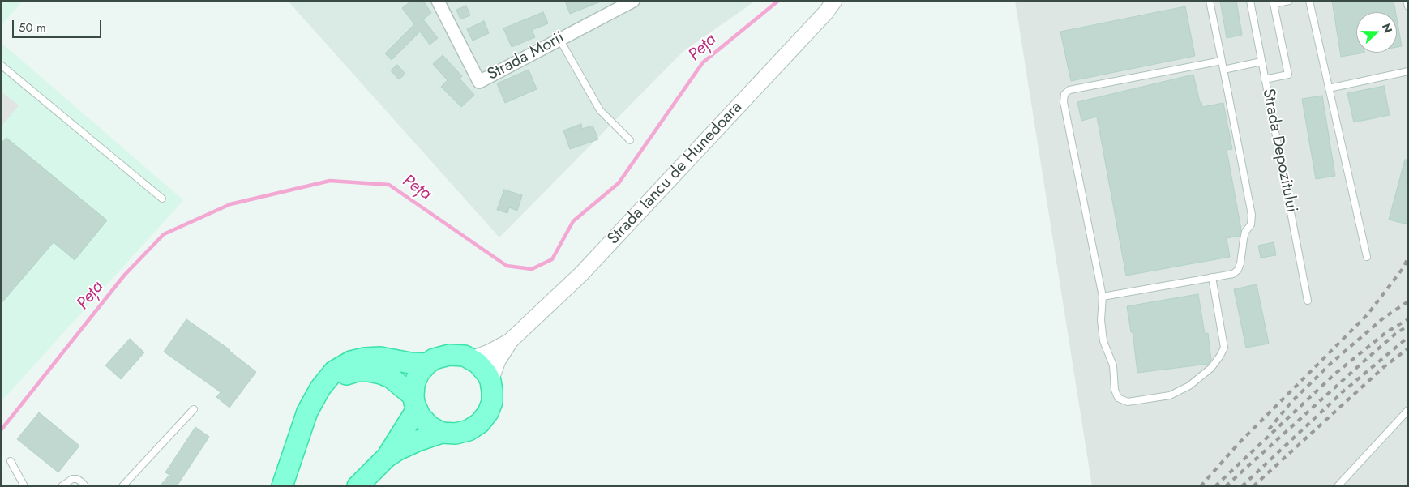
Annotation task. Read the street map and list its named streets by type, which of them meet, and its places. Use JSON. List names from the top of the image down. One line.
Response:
{"streets":{"street":["Strada Morii","Strada Iancu de Hunedoara"],"lane":["Strada Depozitului"]},"water":["Peța"],"scale_bar":"50 m","north":"right"}
